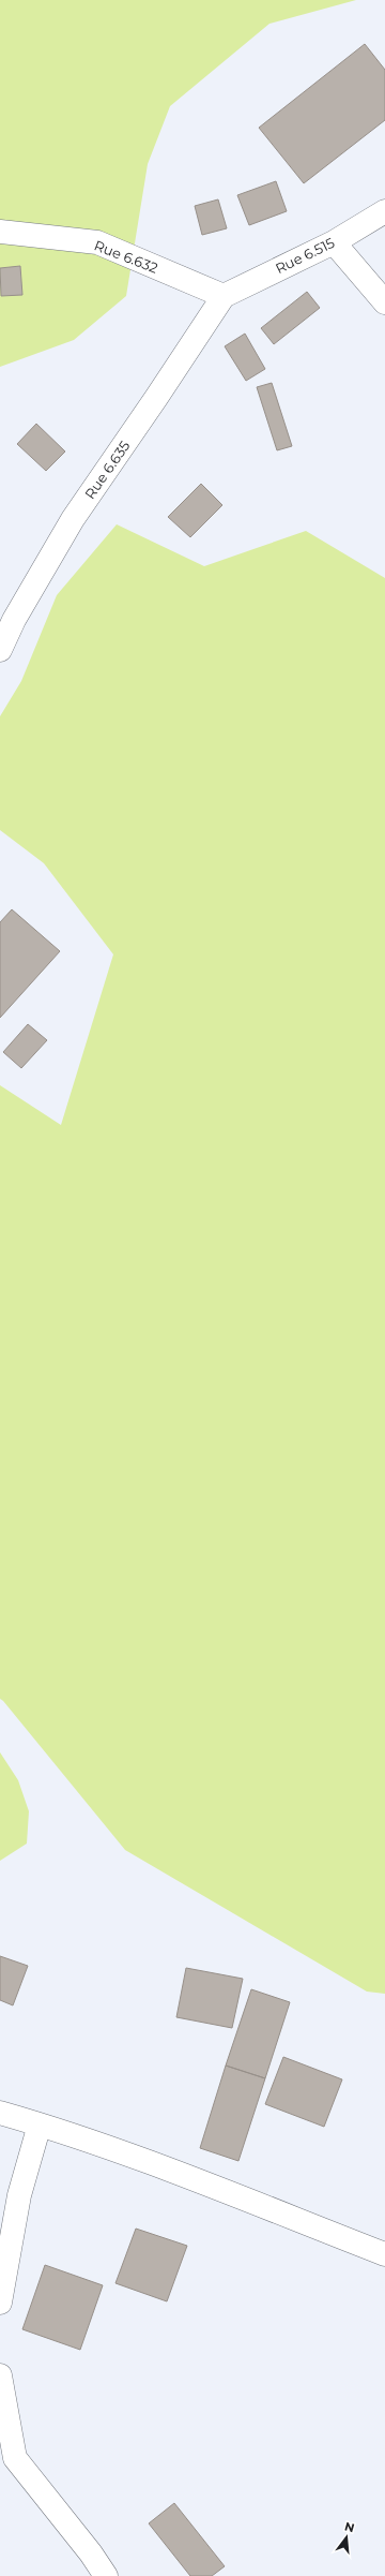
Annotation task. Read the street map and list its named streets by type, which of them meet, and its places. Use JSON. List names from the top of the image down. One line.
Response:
{"streets":{"street":["Rue 6.515","Rue 6.632","Rue 6.635"]},"crossings":[["Rue 6.515","Rue 6.632"],["Rue 6.515","Rue 6.635"],["Rue 6.632","Rue 6.635"]],"north":"top"}
